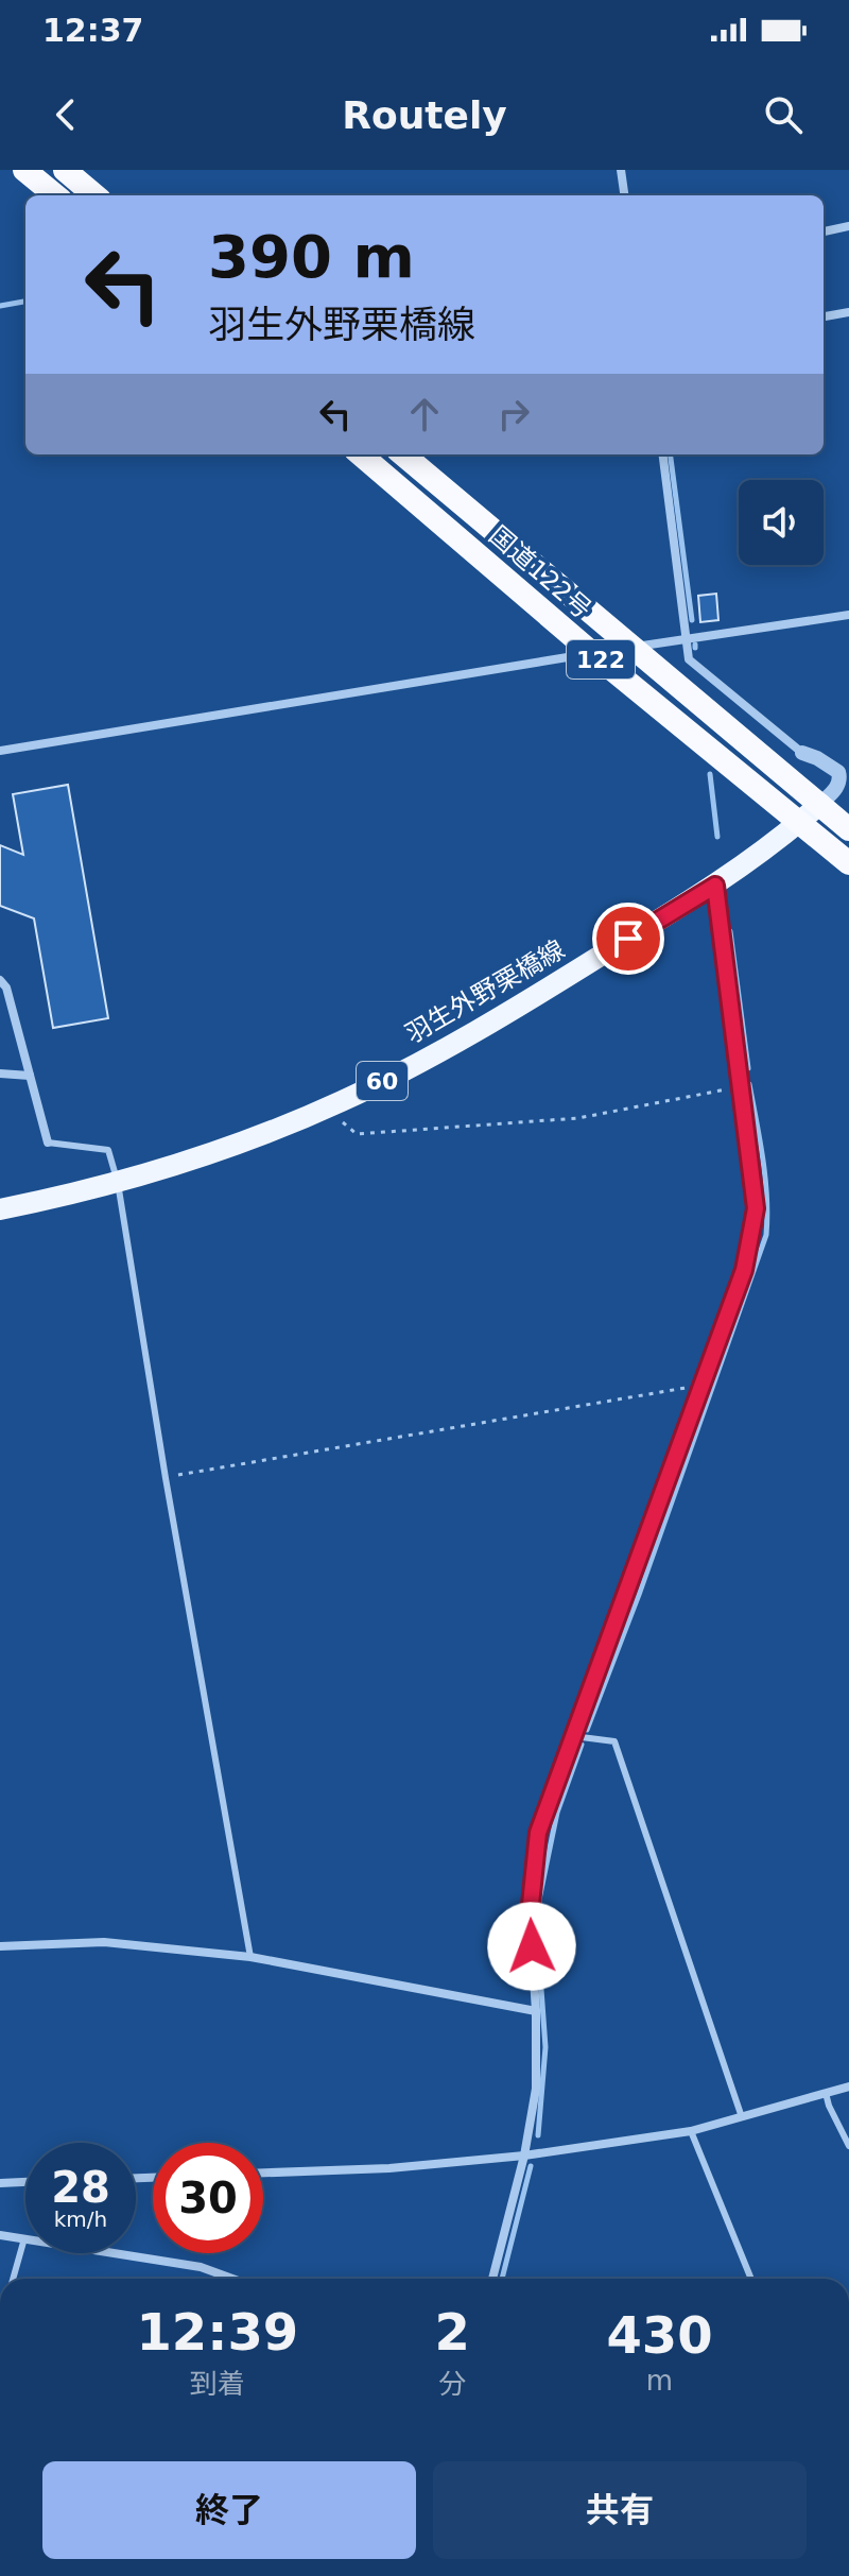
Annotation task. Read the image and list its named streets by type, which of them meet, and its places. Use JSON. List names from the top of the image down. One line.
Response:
{"streets":{"highway":["国道122号","122"],"main road":["羽生外野栗橋線","60"]},"crossings":[["国道122号","羽生外野栗橋線"]],"page":{"status":"12:37","header":"Routely","turn":["390 m","羽生外野栗橋線"],"speed":"28 km/h","limit":"30","eta":["12:39","到着","2","分","430","m"],"buttons":["終了","共有"]}}
